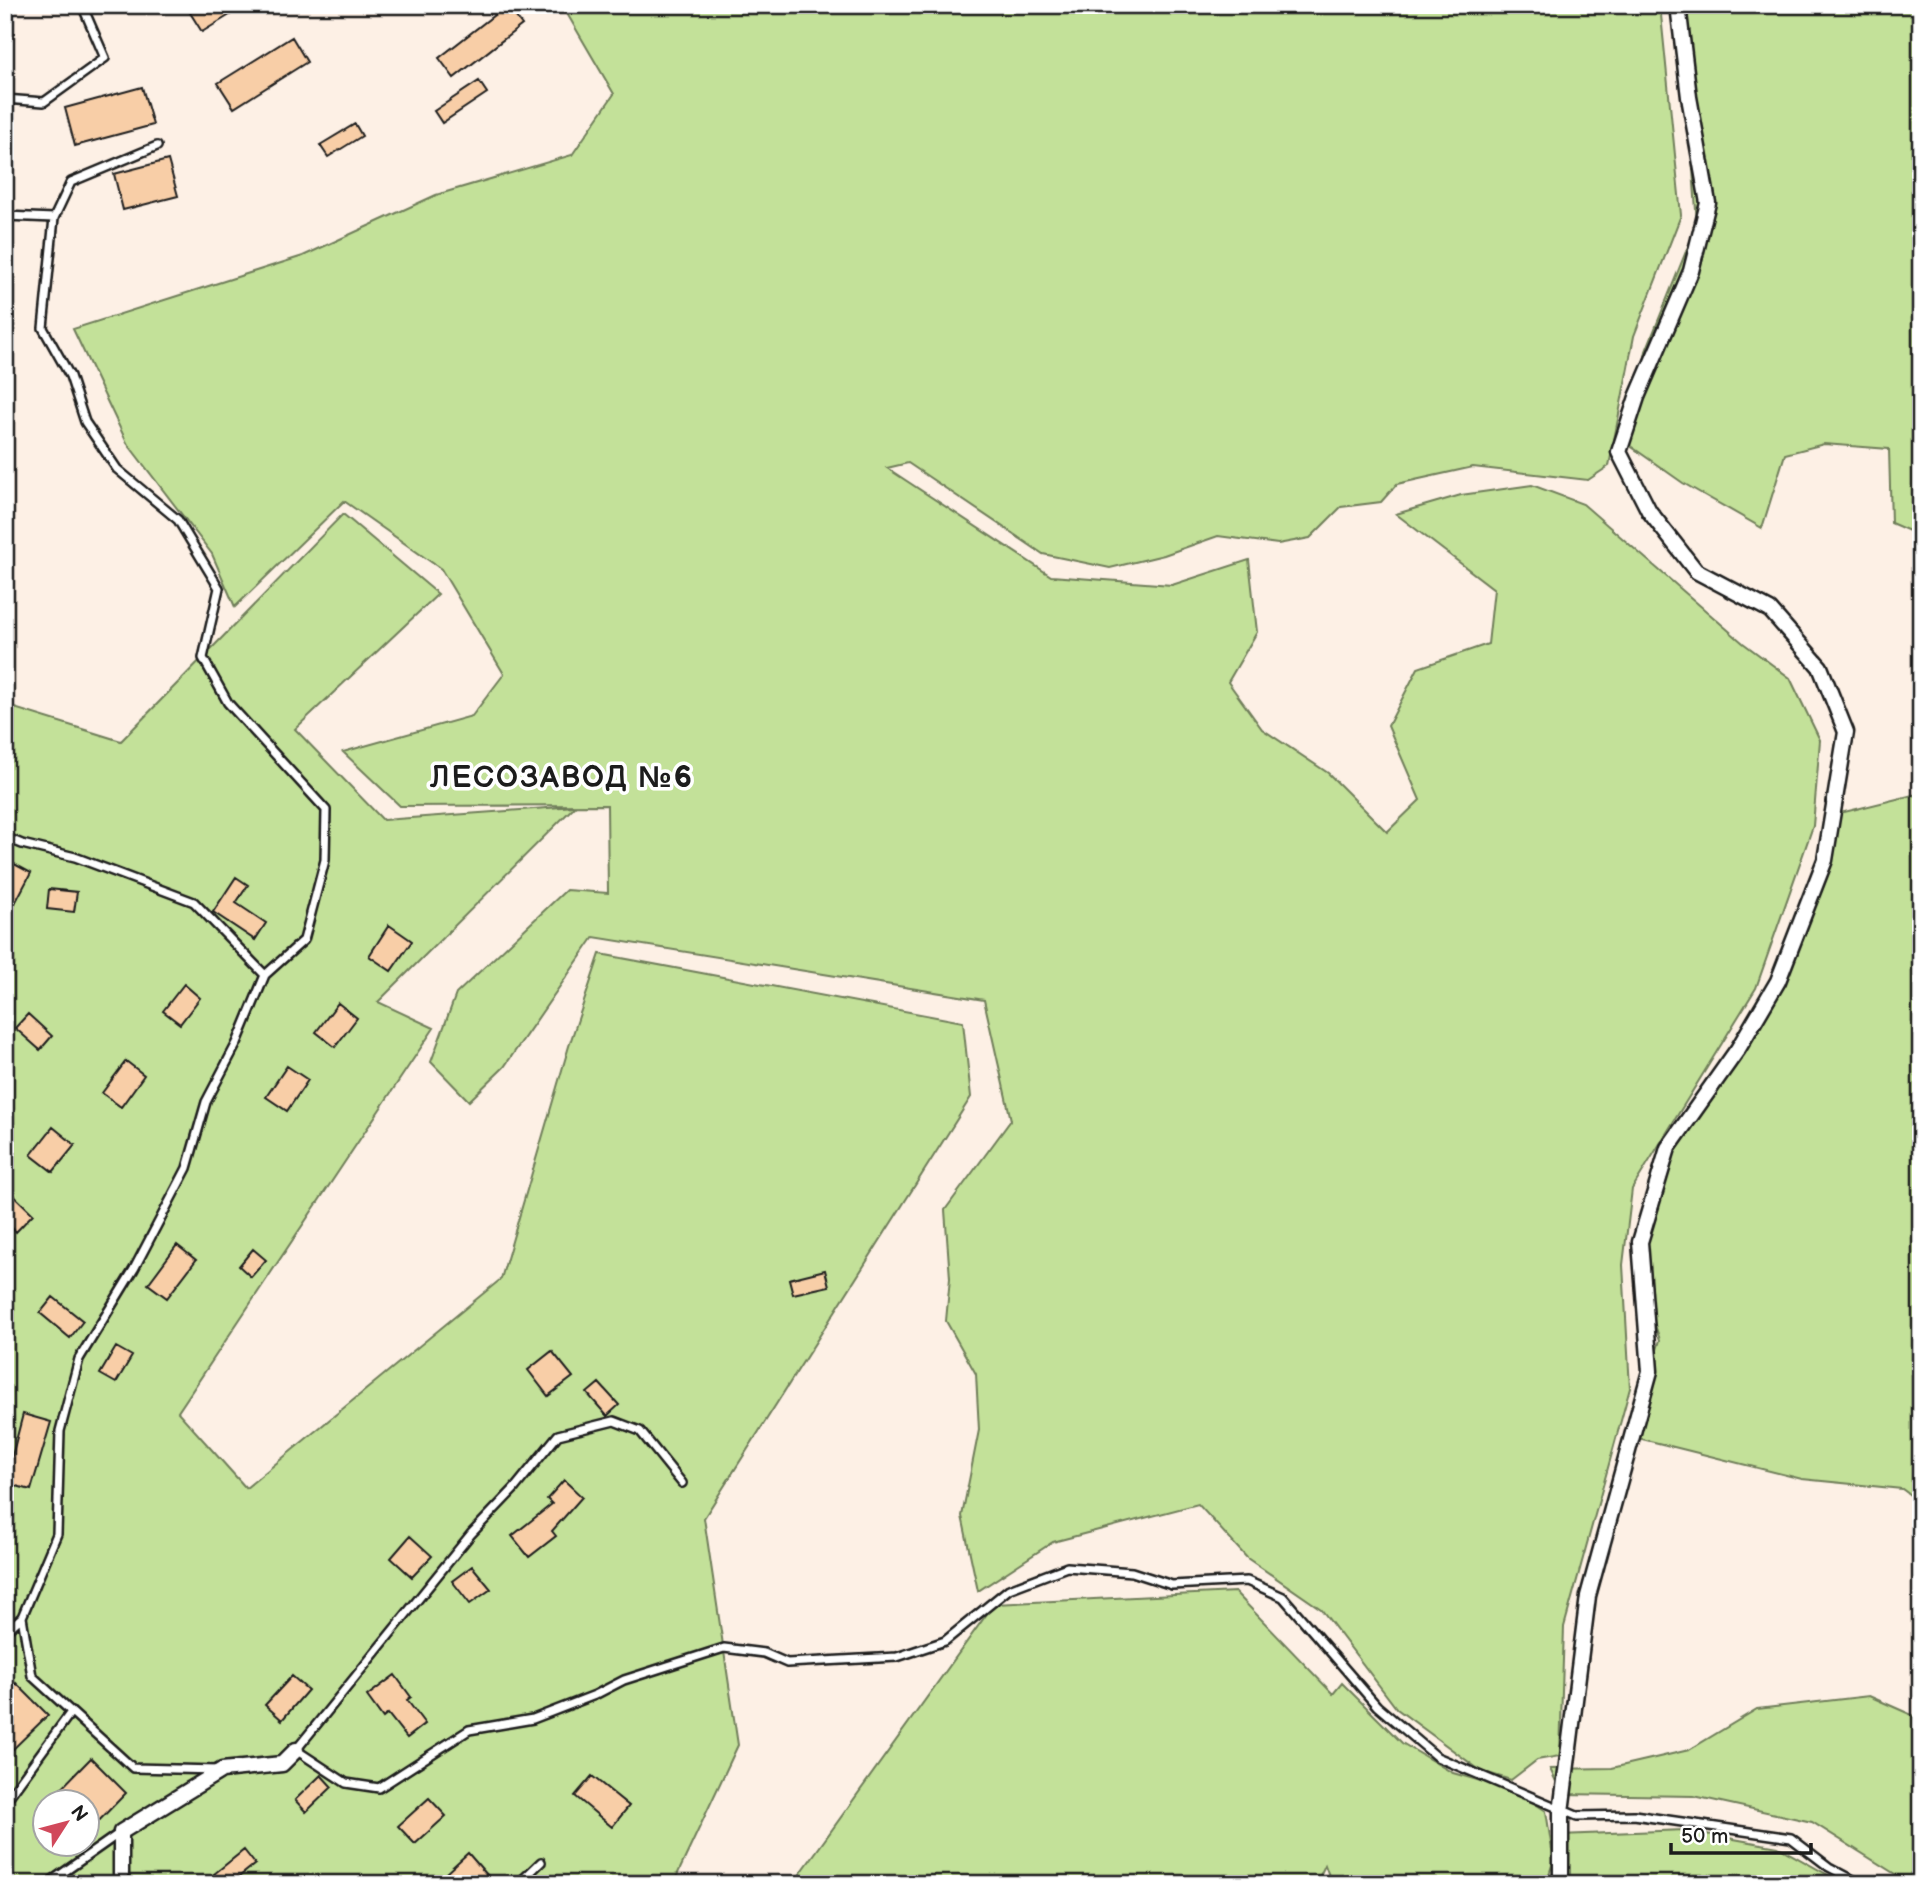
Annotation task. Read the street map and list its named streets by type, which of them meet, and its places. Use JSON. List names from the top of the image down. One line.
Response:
{"districts":["ЛЕСОЗАВОД №6"],"scale_bar":"50 m","north":"top right"}
